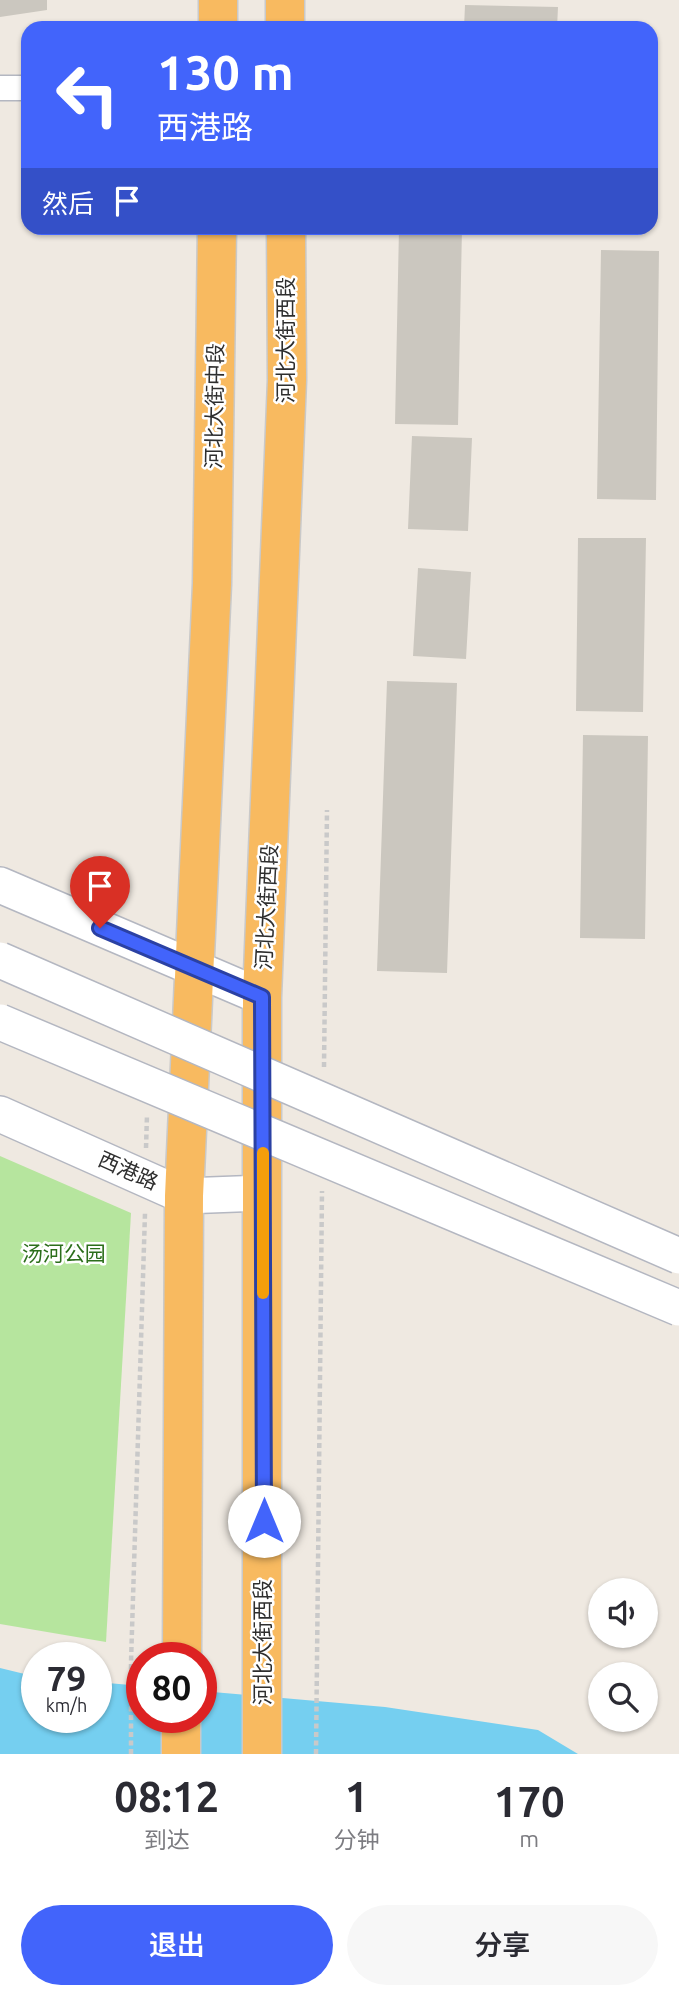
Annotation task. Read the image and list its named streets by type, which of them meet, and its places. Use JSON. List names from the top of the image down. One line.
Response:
{"streets":{"highway":["河北大街西段","河北大街中段"],"main road":["西港路"]},"crossings":[["河北大街西段","西港路"]],"parks":["汤河公园"],"page":{"turn":["130 m","西港路"],"then":"然后","speed":"79 km/h","limit":"80","eta":["08:12","到达","1","分钟","170","m"],"buttons":["退出","分享"]}}
